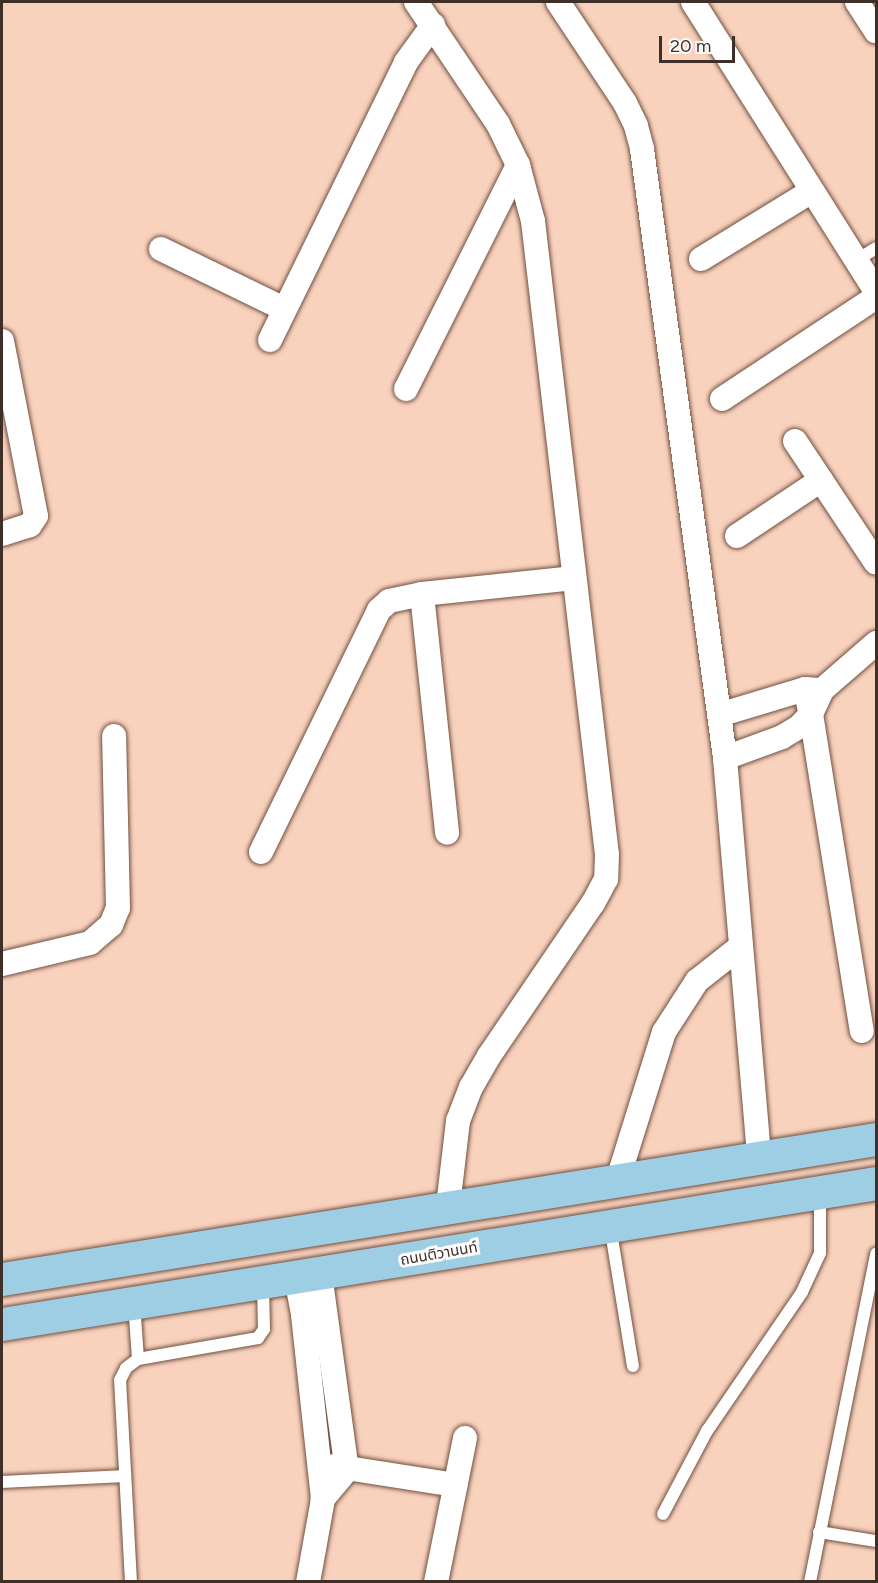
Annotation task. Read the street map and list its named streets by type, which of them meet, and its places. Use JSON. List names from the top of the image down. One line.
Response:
{"streets":{"main road":["ถนนติวานนท์"]},"scale_bar":"20 m"}
